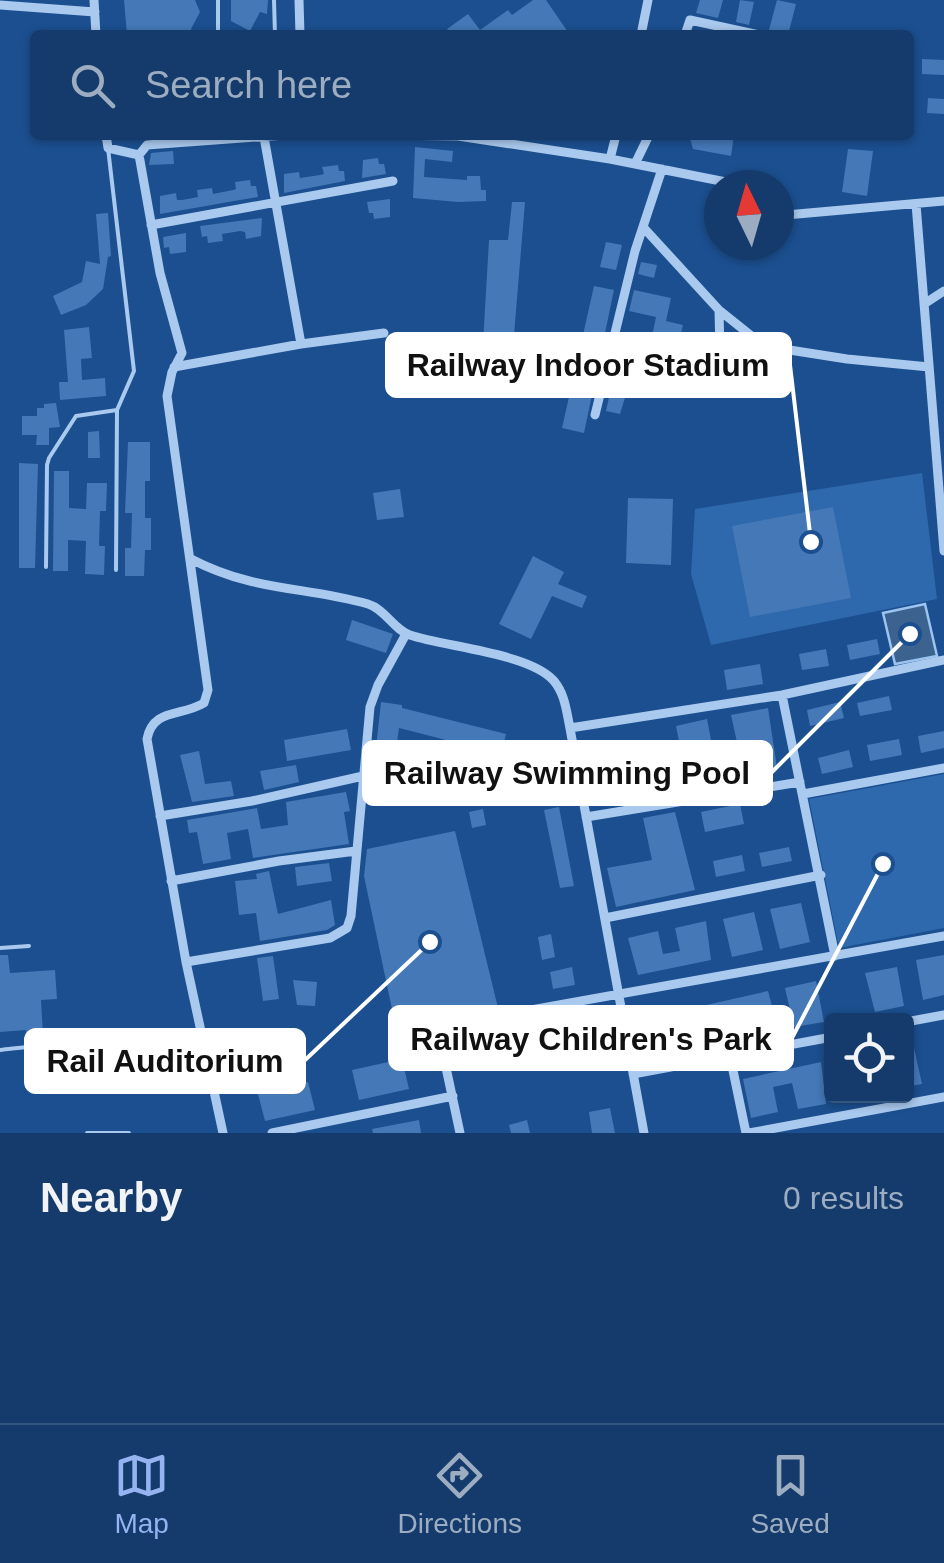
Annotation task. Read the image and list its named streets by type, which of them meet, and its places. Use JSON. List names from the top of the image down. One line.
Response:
{"places":["Railway Indoor Stadium","Railway Swimming Pool","Railway Children's Park","Rail Auditorium"],"north":"top","page":{"search":"Search here","heading":["Nearby","0 results"],"nav":["Map","Directions","Saved"]}}
